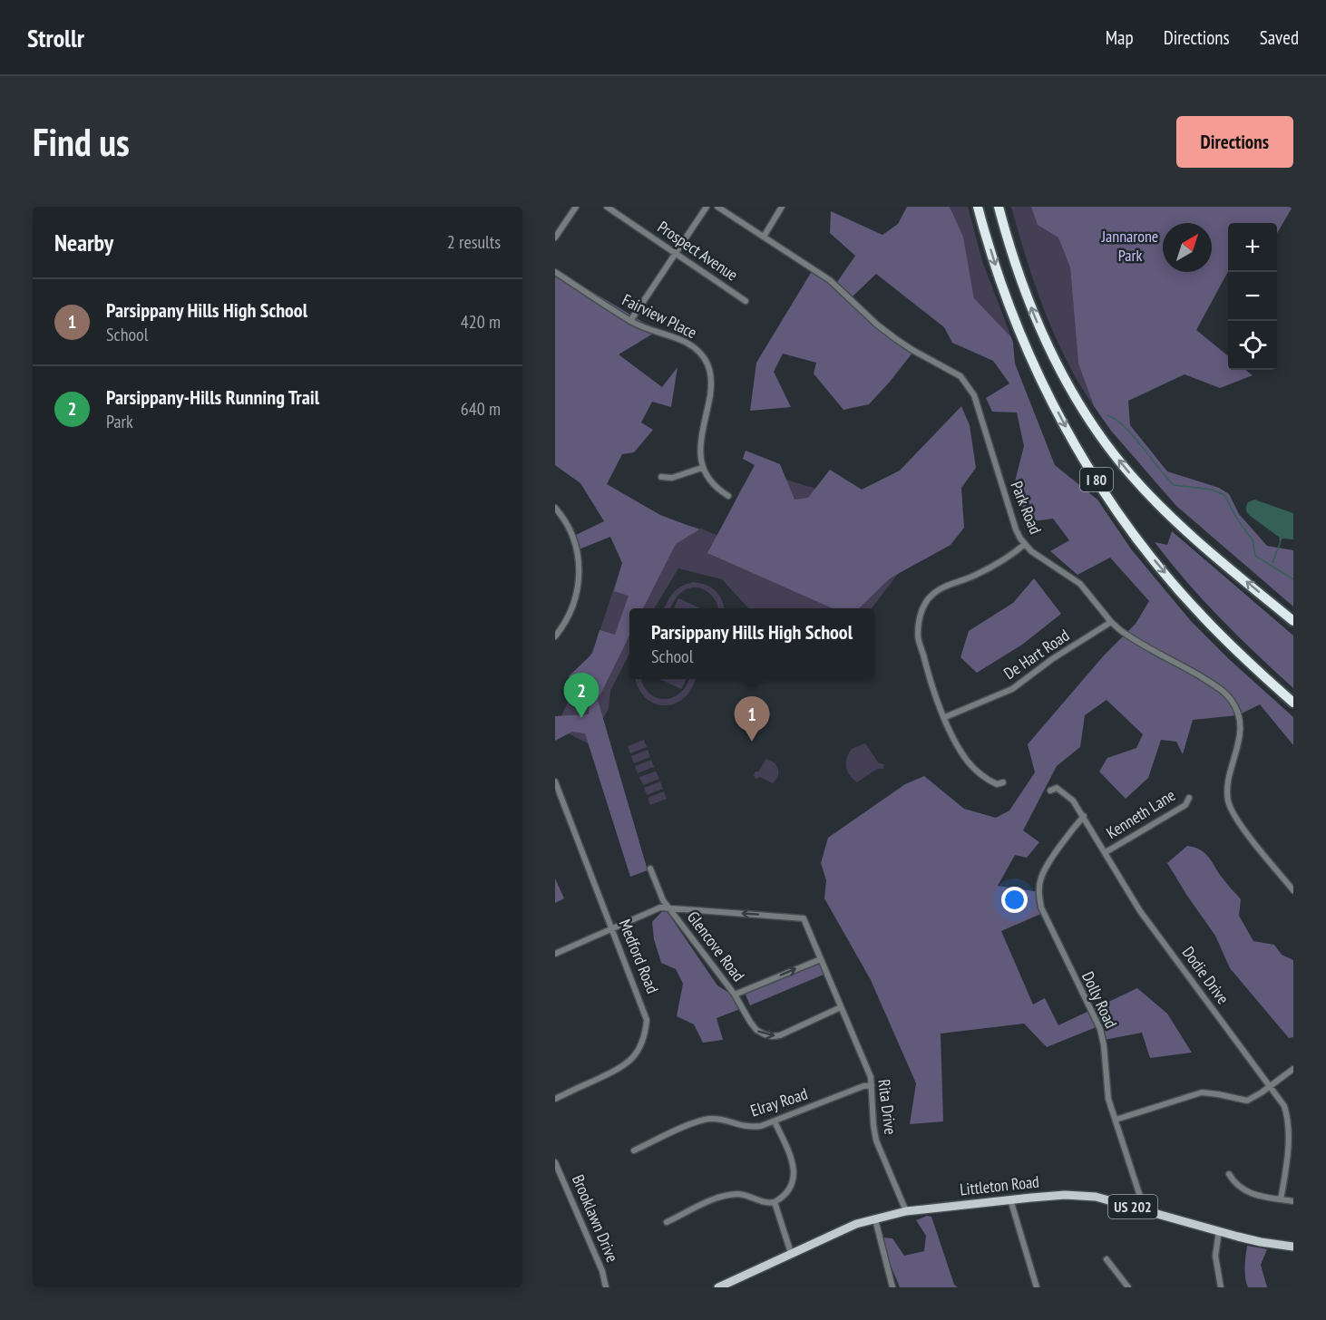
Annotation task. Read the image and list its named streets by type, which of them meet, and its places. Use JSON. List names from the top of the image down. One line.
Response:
{"streets":{"highway":["I 80"],"main road":["Littleton Road","US 202"],"street":["Prospect Avenue","Fairview Place","Park Road","De Hart Road","Kenneth Lane","Glencove Road","Medford Road","Dodie Drive","Dolly Road","Elray Road","Rita Drive","Brooklawn Drive"]},"crossings":[["Park Road","De Hart Road"],["Kenneth Lane","Dodie Drive"],["Glencove Road","Medford Road"],["Glencove Road","Rita Drive"],["Dodie Drive","Dolly Road"],["Dolly Road","Littleton Road"],["Elray Road","Rita Drive"],["Rita Drive","Littleton Road"]],"one_way":["Rita Drive"],"parks":["Jannarone Park"],"north":"top right","page":{"header":"Strollr","nav":["Map","Directions","Saved"],"buttons":"Directions","title":"Find us","heading":["Nearby","2 results"],"map_buttons":["+","−"],"list":[{"mark":"1","name":"Parsippany Hills High School","note":"School","value":"420 m"},{"mark":"2","name":"Parsippany-Hills Running Trail","note":"Park","value":"640 m"}],"popup":["Parsippany Hills High School","School"],"pins":["2","1"]}}
